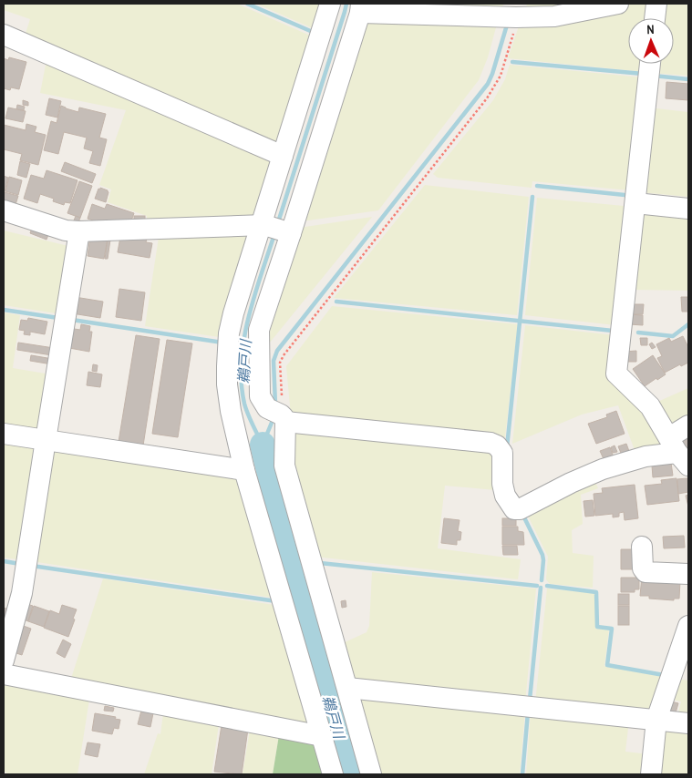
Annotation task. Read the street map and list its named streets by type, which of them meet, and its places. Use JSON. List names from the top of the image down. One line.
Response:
{"water":["鵜戸川"],"north":"top"}
